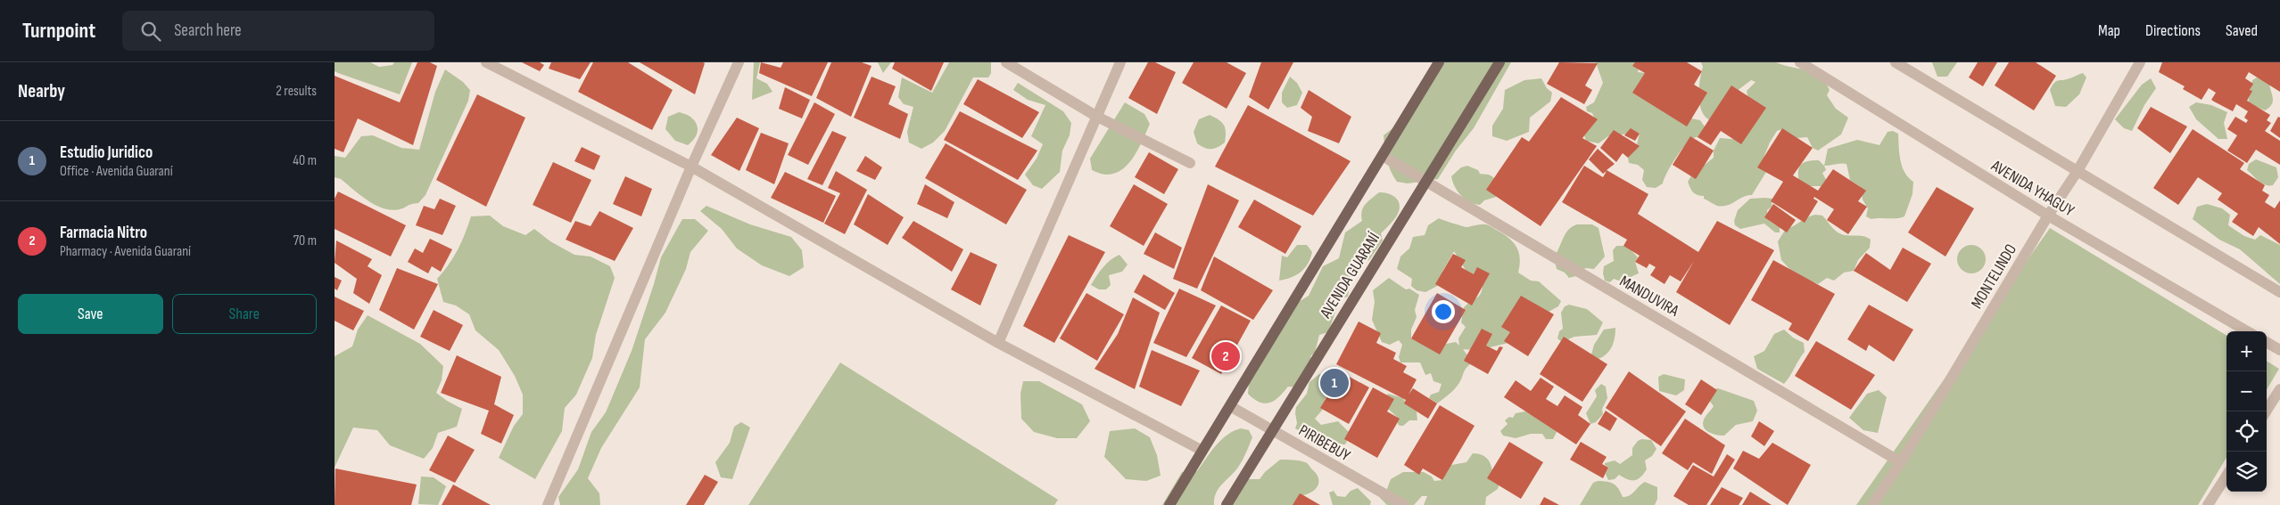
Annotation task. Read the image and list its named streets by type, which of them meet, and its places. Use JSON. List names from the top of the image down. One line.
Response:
{"streets":{"main road":["AVENIDA GUARANÍ"],"street":["AVENIDA YHAGUY","MONTELINDO","MANDUVIRA","PIRIBEBUY"]},"crossings":[["AVENIDA YHAGUY","MONTELINDO"],["AVENIDA GUARANÍ","MANDUVIRA"],["AVENIDA GUARANÍ","PIRIBEBUY"],["MONTELINDO","MANDUVIRA"]],"page":{"header":"Turnpoint","search":"Search here","nav":["Map","Directions","Saved"],"heading":["Nearby","2 results"],"list":[{"mark":"1","name":"Estudio Juridico","note":"Office · Avenida Guaraní","value":"40 m"},{"mark":"2","name":"Farmacia Nitro","note":"Pharmacy · Avenida Guaraní","value":"70 m"}],"buttons":["Save","Share"],"map_buttons":["+","−"],"pins":["2","1"]}}
